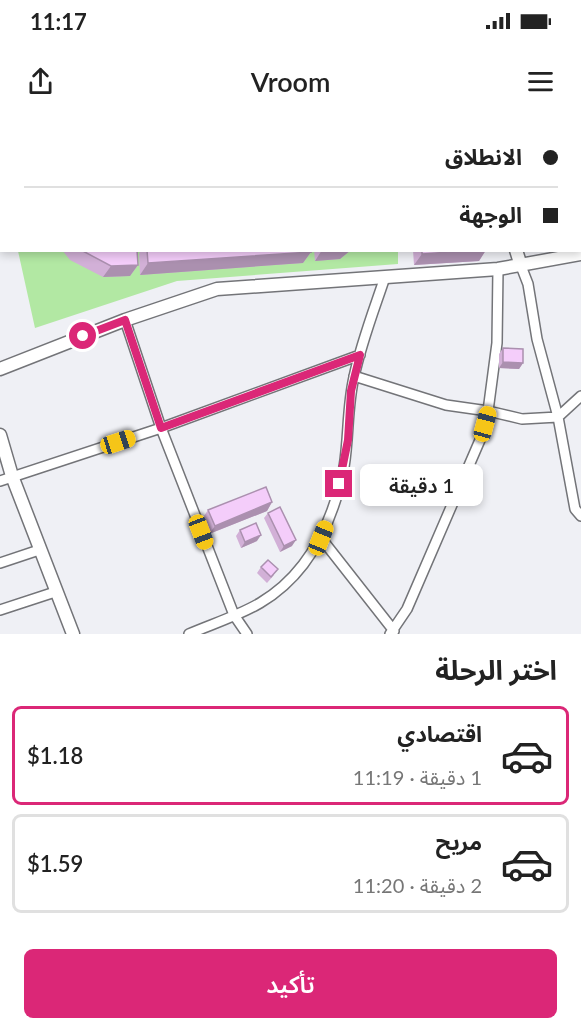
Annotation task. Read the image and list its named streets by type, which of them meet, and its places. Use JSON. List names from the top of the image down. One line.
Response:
{"page":{"status":"11:17","header":"Vroom","banner":["الانطلاق","الوجهة"],"bubble":"1 دقيقة","heading":"اختر الرحلة","list":[{"name":"اقتصادي","note":"1 دقيقة · 11:19","value":"$1.18"},{"name":"مريح","note":"2 دقيقة · 11:20","value":"$1.59"}],"buttons":"تأكيد"}}
